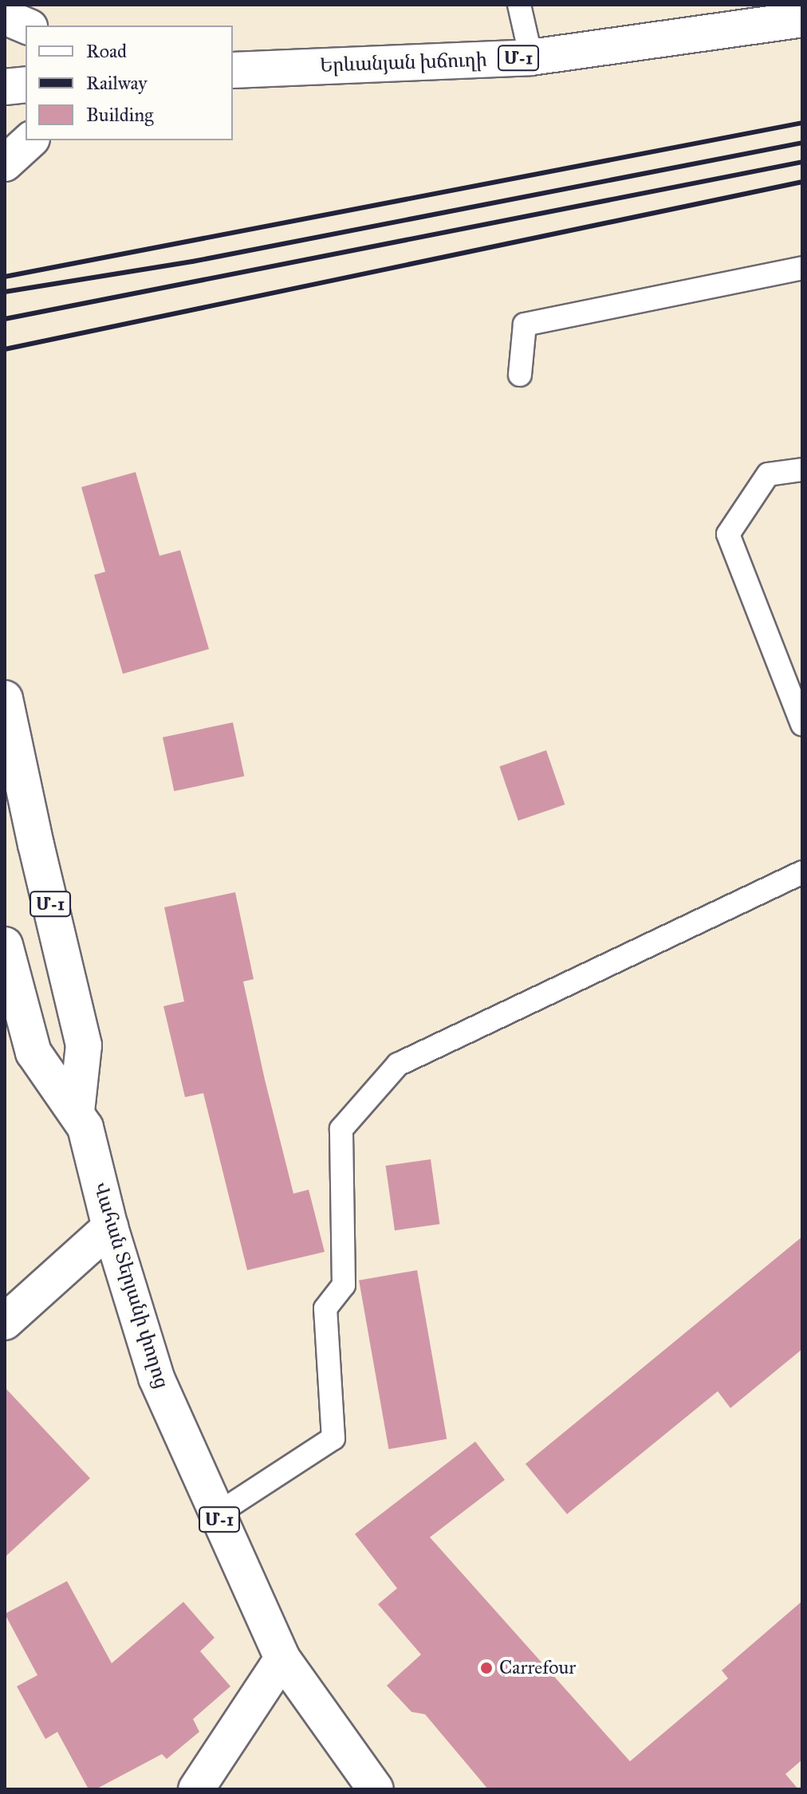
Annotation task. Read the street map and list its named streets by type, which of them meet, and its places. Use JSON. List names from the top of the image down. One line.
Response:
{"streets":{"main road":["Մ-1","Երևանյան խճուղի","Վահան Տերյանի փողոց"]},"places":["Carrefour"],"legend":["Road","Railway","Building"]}
